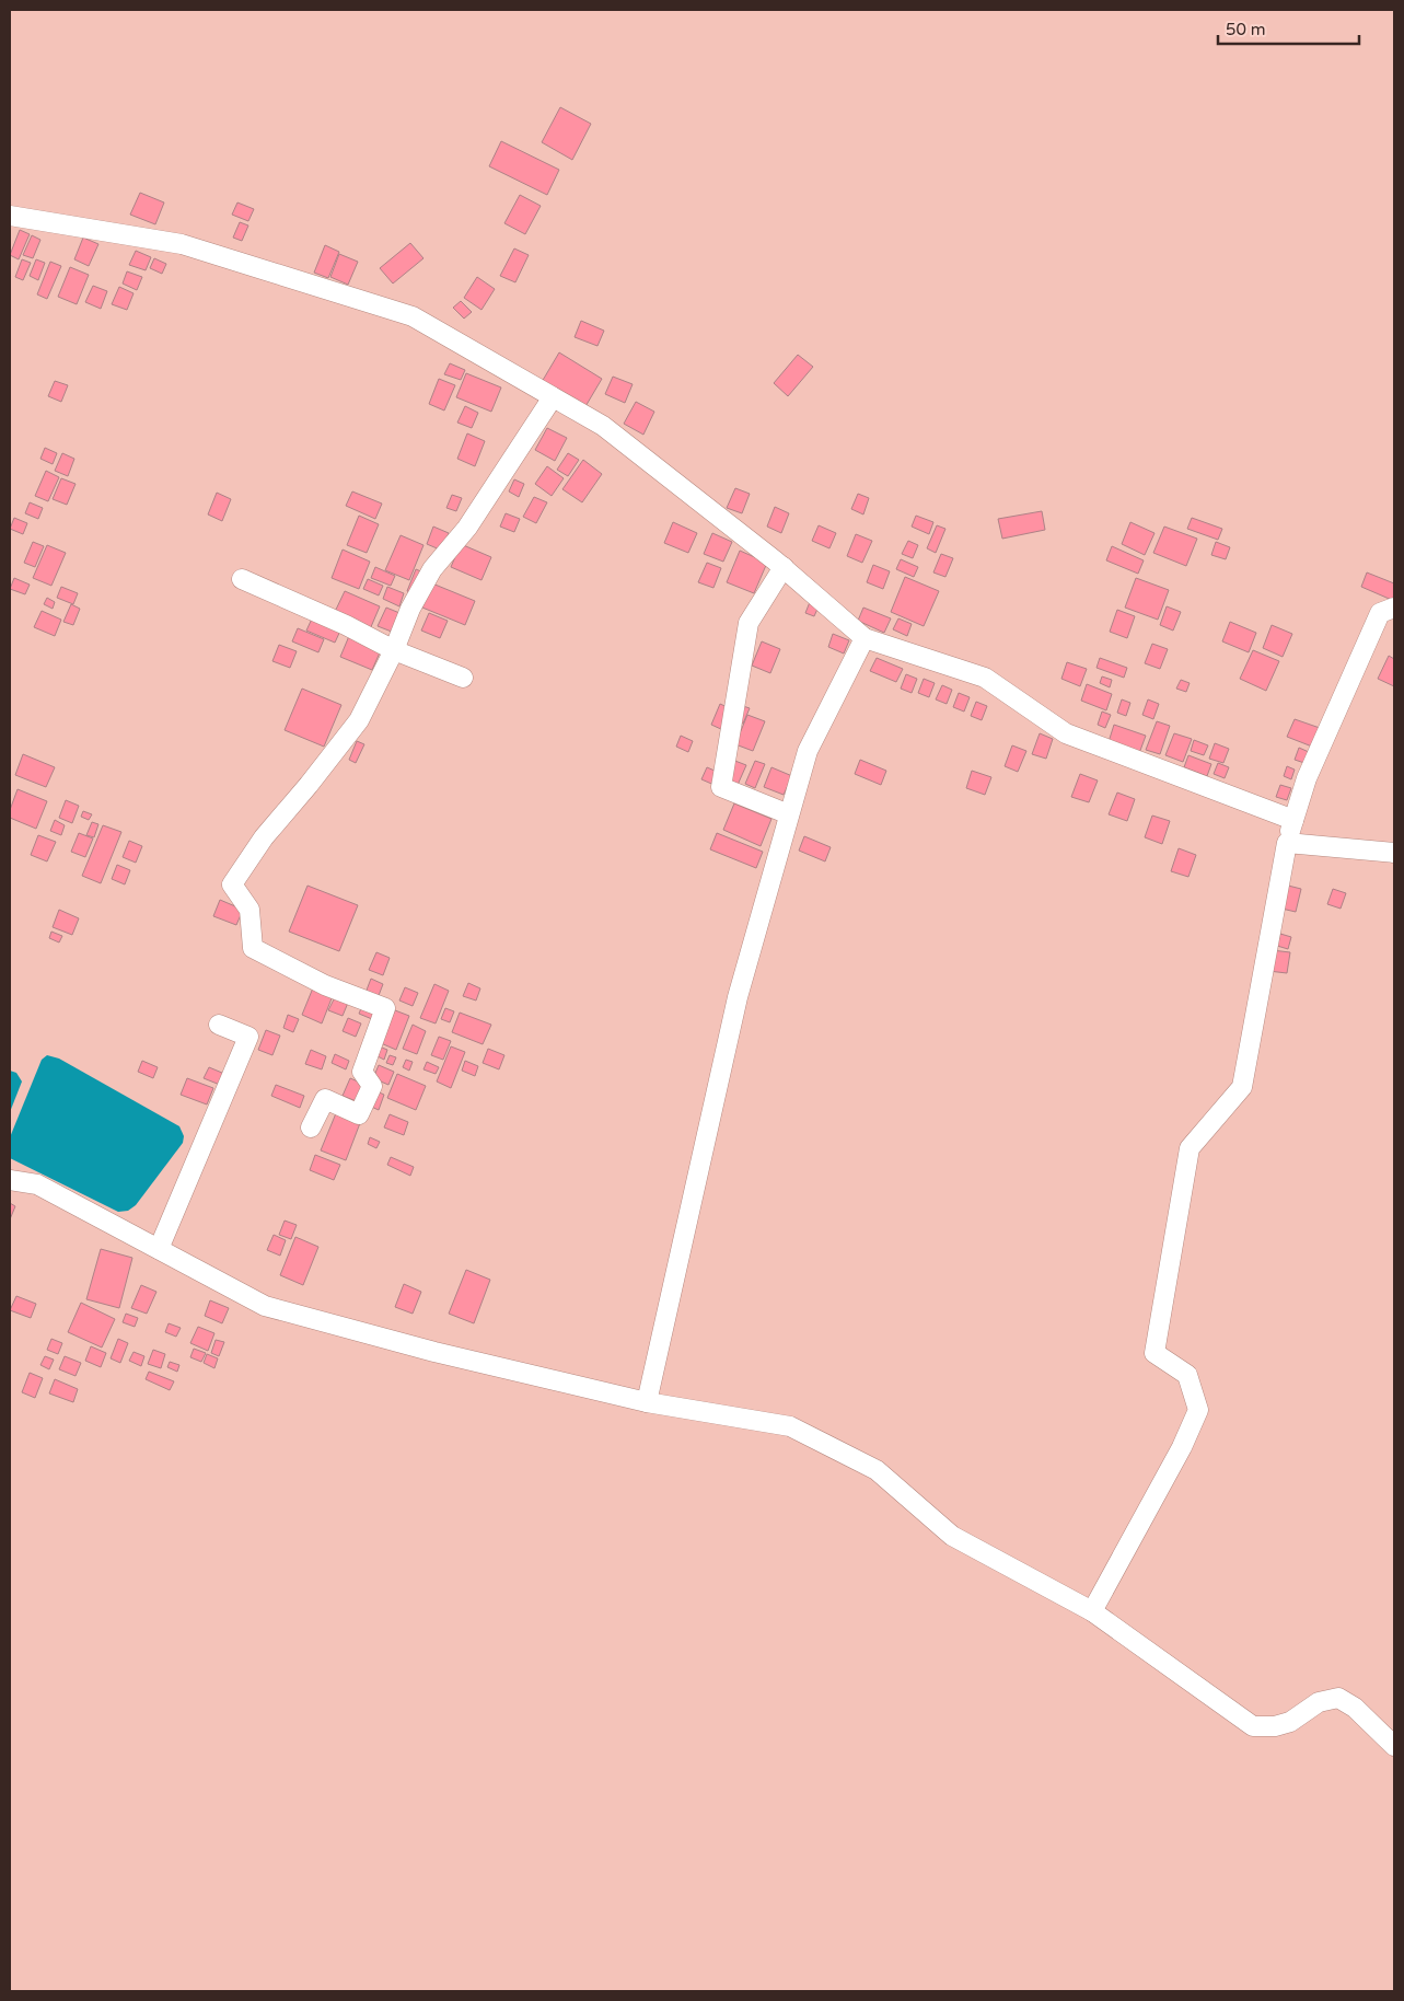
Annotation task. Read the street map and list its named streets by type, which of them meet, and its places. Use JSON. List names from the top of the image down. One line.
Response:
{"scale_bar":"50 m"}
